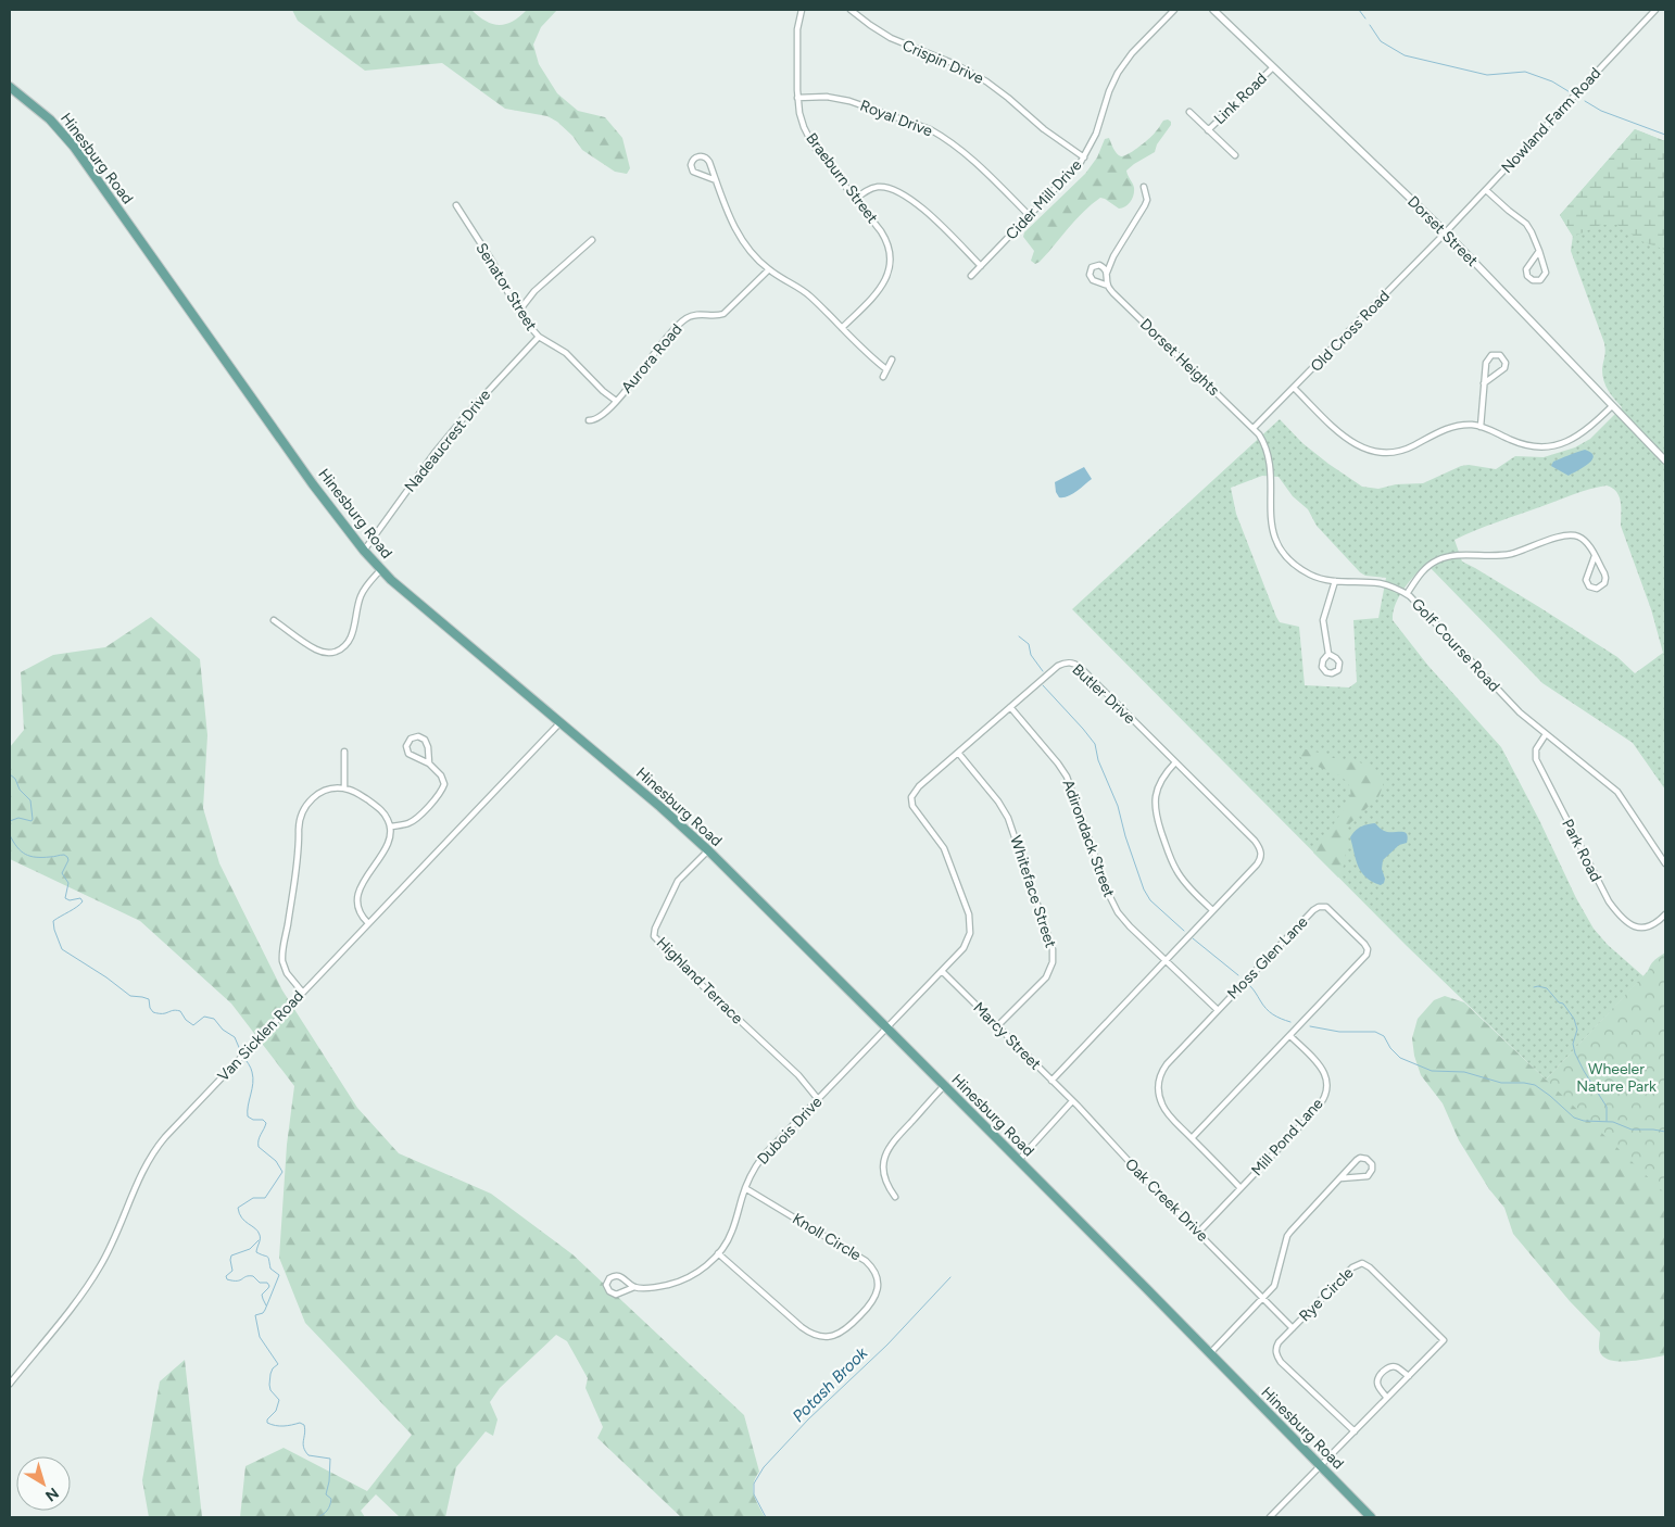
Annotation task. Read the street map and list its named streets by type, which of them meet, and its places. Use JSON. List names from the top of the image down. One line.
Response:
{"streets":{"main road":["Hinesburg Road"],"street":["Crispin Drive","Link Road","Royal Drive","Nowland Farm Road","Braeburn Street","Cider Mill Drive","Dorset Street","Senator Street","Old Cross Road","Dorset Heights","Aurora Road","Nadeaucrest Drive","Golf Course Road","Butler Drive","Adirondack Street","Park Road","Whiteface Street","Moss Glen Lane","Highland Terrace","Van Sicklen Road","Marcy Street","Dubois Drive","Mill Pond Lane","Oak Creek Drive","Knoll Circle","Rye Circle"]},"crossings":[["Crispin Drive","Cider Mill Drive"],["Link Road","Dorset Street"],["Royal Drive","Braeburn Street"],["Royal Drive","Cider Mill Drive"],["Nowland Farm Road","Dorset Street"],["Nowland Farm Road","Old Cross Road"],["Hinesburg Road","Nadeaucrest Drive"],["Hinesburg Road","Butler Drive"],["Hinesburg Road","Highland Terrace"],["Hinesburg Road","Van Sicklen Road"],["Hinesburg Road","Dubois Drive"],["Hinesburg Road","Rye Circle"],["Dorset Street","Old Cross Road"],["Senator Street","Aurora Road"],["Senator Street","Nadeaucrest Drive"],["Old Cross Road","Dorset Heights"],["Old Cross Road","Golf Course Road"],["Dorset Heights","Golf Course Road"],["Golf Course Road","Park Road"],["Butler Drive","Adirondack Street"],["Butler Drive","Whiteface Street"],["Butler Drive","Marcy Street"],["Butler Drive","Dubois Drive"],["Adirondack Street","Moss Glen Lane"],["Whiteface Street","Marcy Street"],["Moss Glen Lane","Mill Pond Lane"],["Highland Terrace","Dubois Drive"],["Marcy Street","Oak Creek Drive"],["Dubois Drive","Knoll Circle"],["Mill Pond Lane","Oak Creek Drive"],["Oak Creek Drive","Rye Circle"]],"water":["Potash Brook"],"parks":["Wheeler Nature Park"],"north":"bottom right"}
